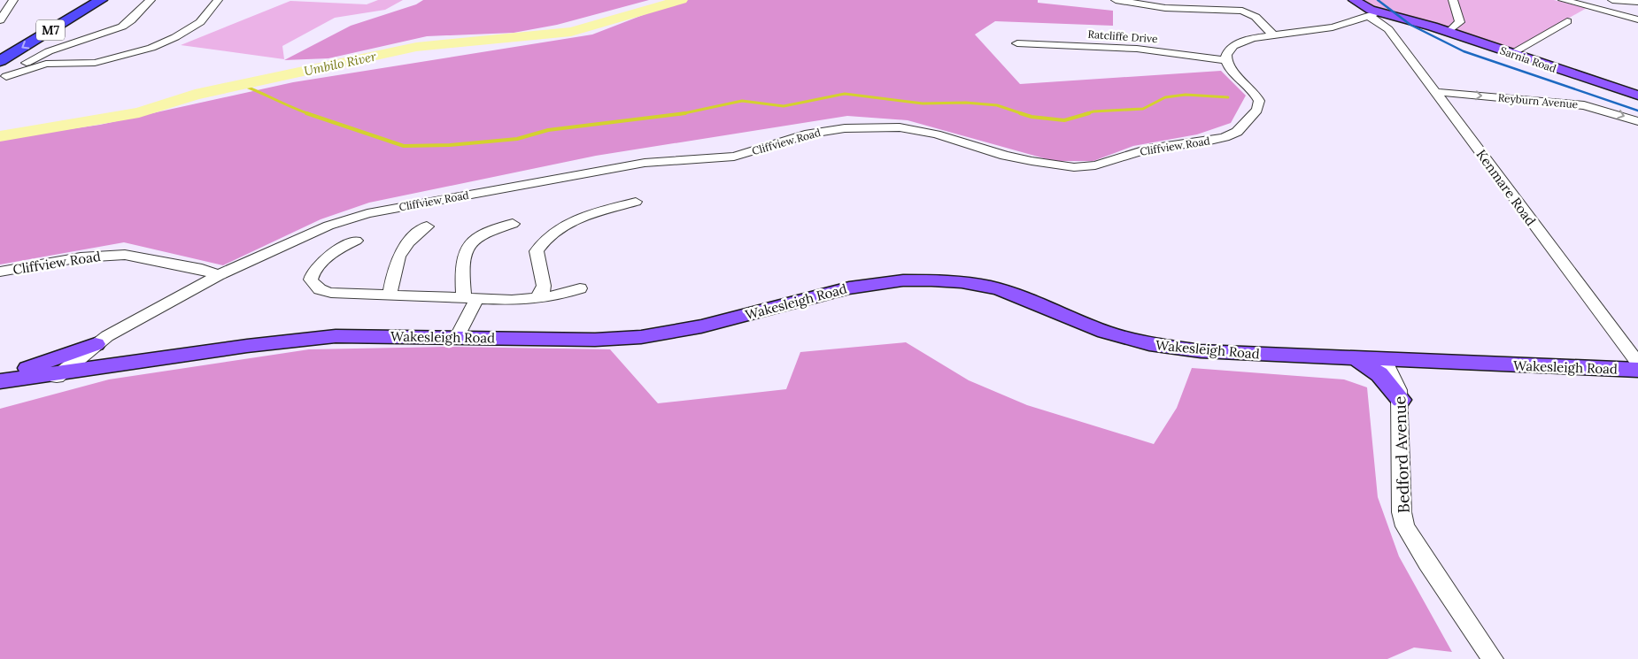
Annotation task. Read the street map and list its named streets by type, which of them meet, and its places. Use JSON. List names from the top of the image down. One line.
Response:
{"streets":{"highway":["M7"],"main road":["Sarnia Road","Wakesleigh Road"],"street":["Ratcliffe Drive","Reyburn Avenue","Cliffview Road","Kenmare Road","Bedford Avenue"]},"crossings":[["Ratcliffe Drive","Cliffview Road"],["Sarnia Road","Kenmare Road"],["Reyburn Avenue","Kenmare Road"],["Cliffview Road","Wakesleigh Road"],["Wakesleigh Road","Bedford Avenue"]],"water":["Umbilo River"]}
